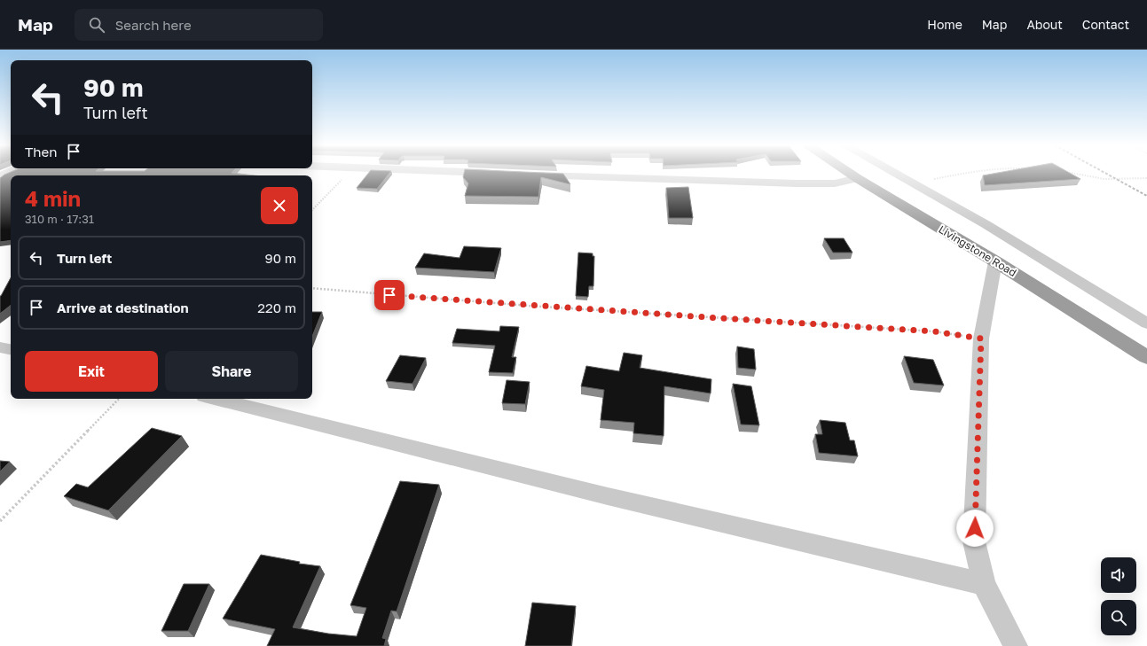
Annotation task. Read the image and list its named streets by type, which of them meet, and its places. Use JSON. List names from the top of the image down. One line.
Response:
{"streets":{"highway":["Livingstone Road"]},"page":{"header":"Map","search":"Search here","nav":["Home","Map","About","Contact"],"turn":["90 m","Turn left"],"then":"Then","heading":["4 min","310 m · 17:31"],"list":[{"name":"Turn left","value":"90 m"},{"name":"Arrive at destination","value":"220 m"}],"buttons":["Exit","Share"]}}
